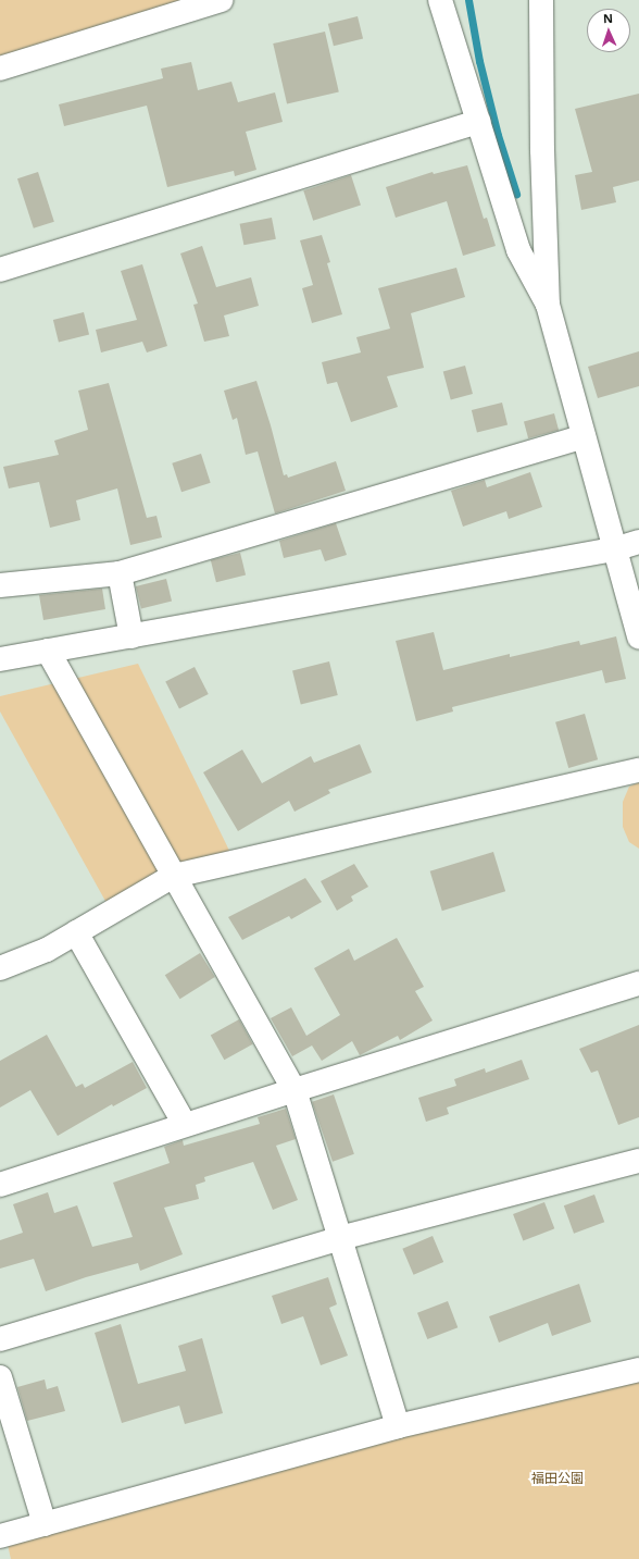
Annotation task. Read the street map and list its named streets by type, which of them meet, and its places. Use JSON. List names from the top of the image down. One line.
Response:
{"parks":["福田公園"],"north":"top"}
